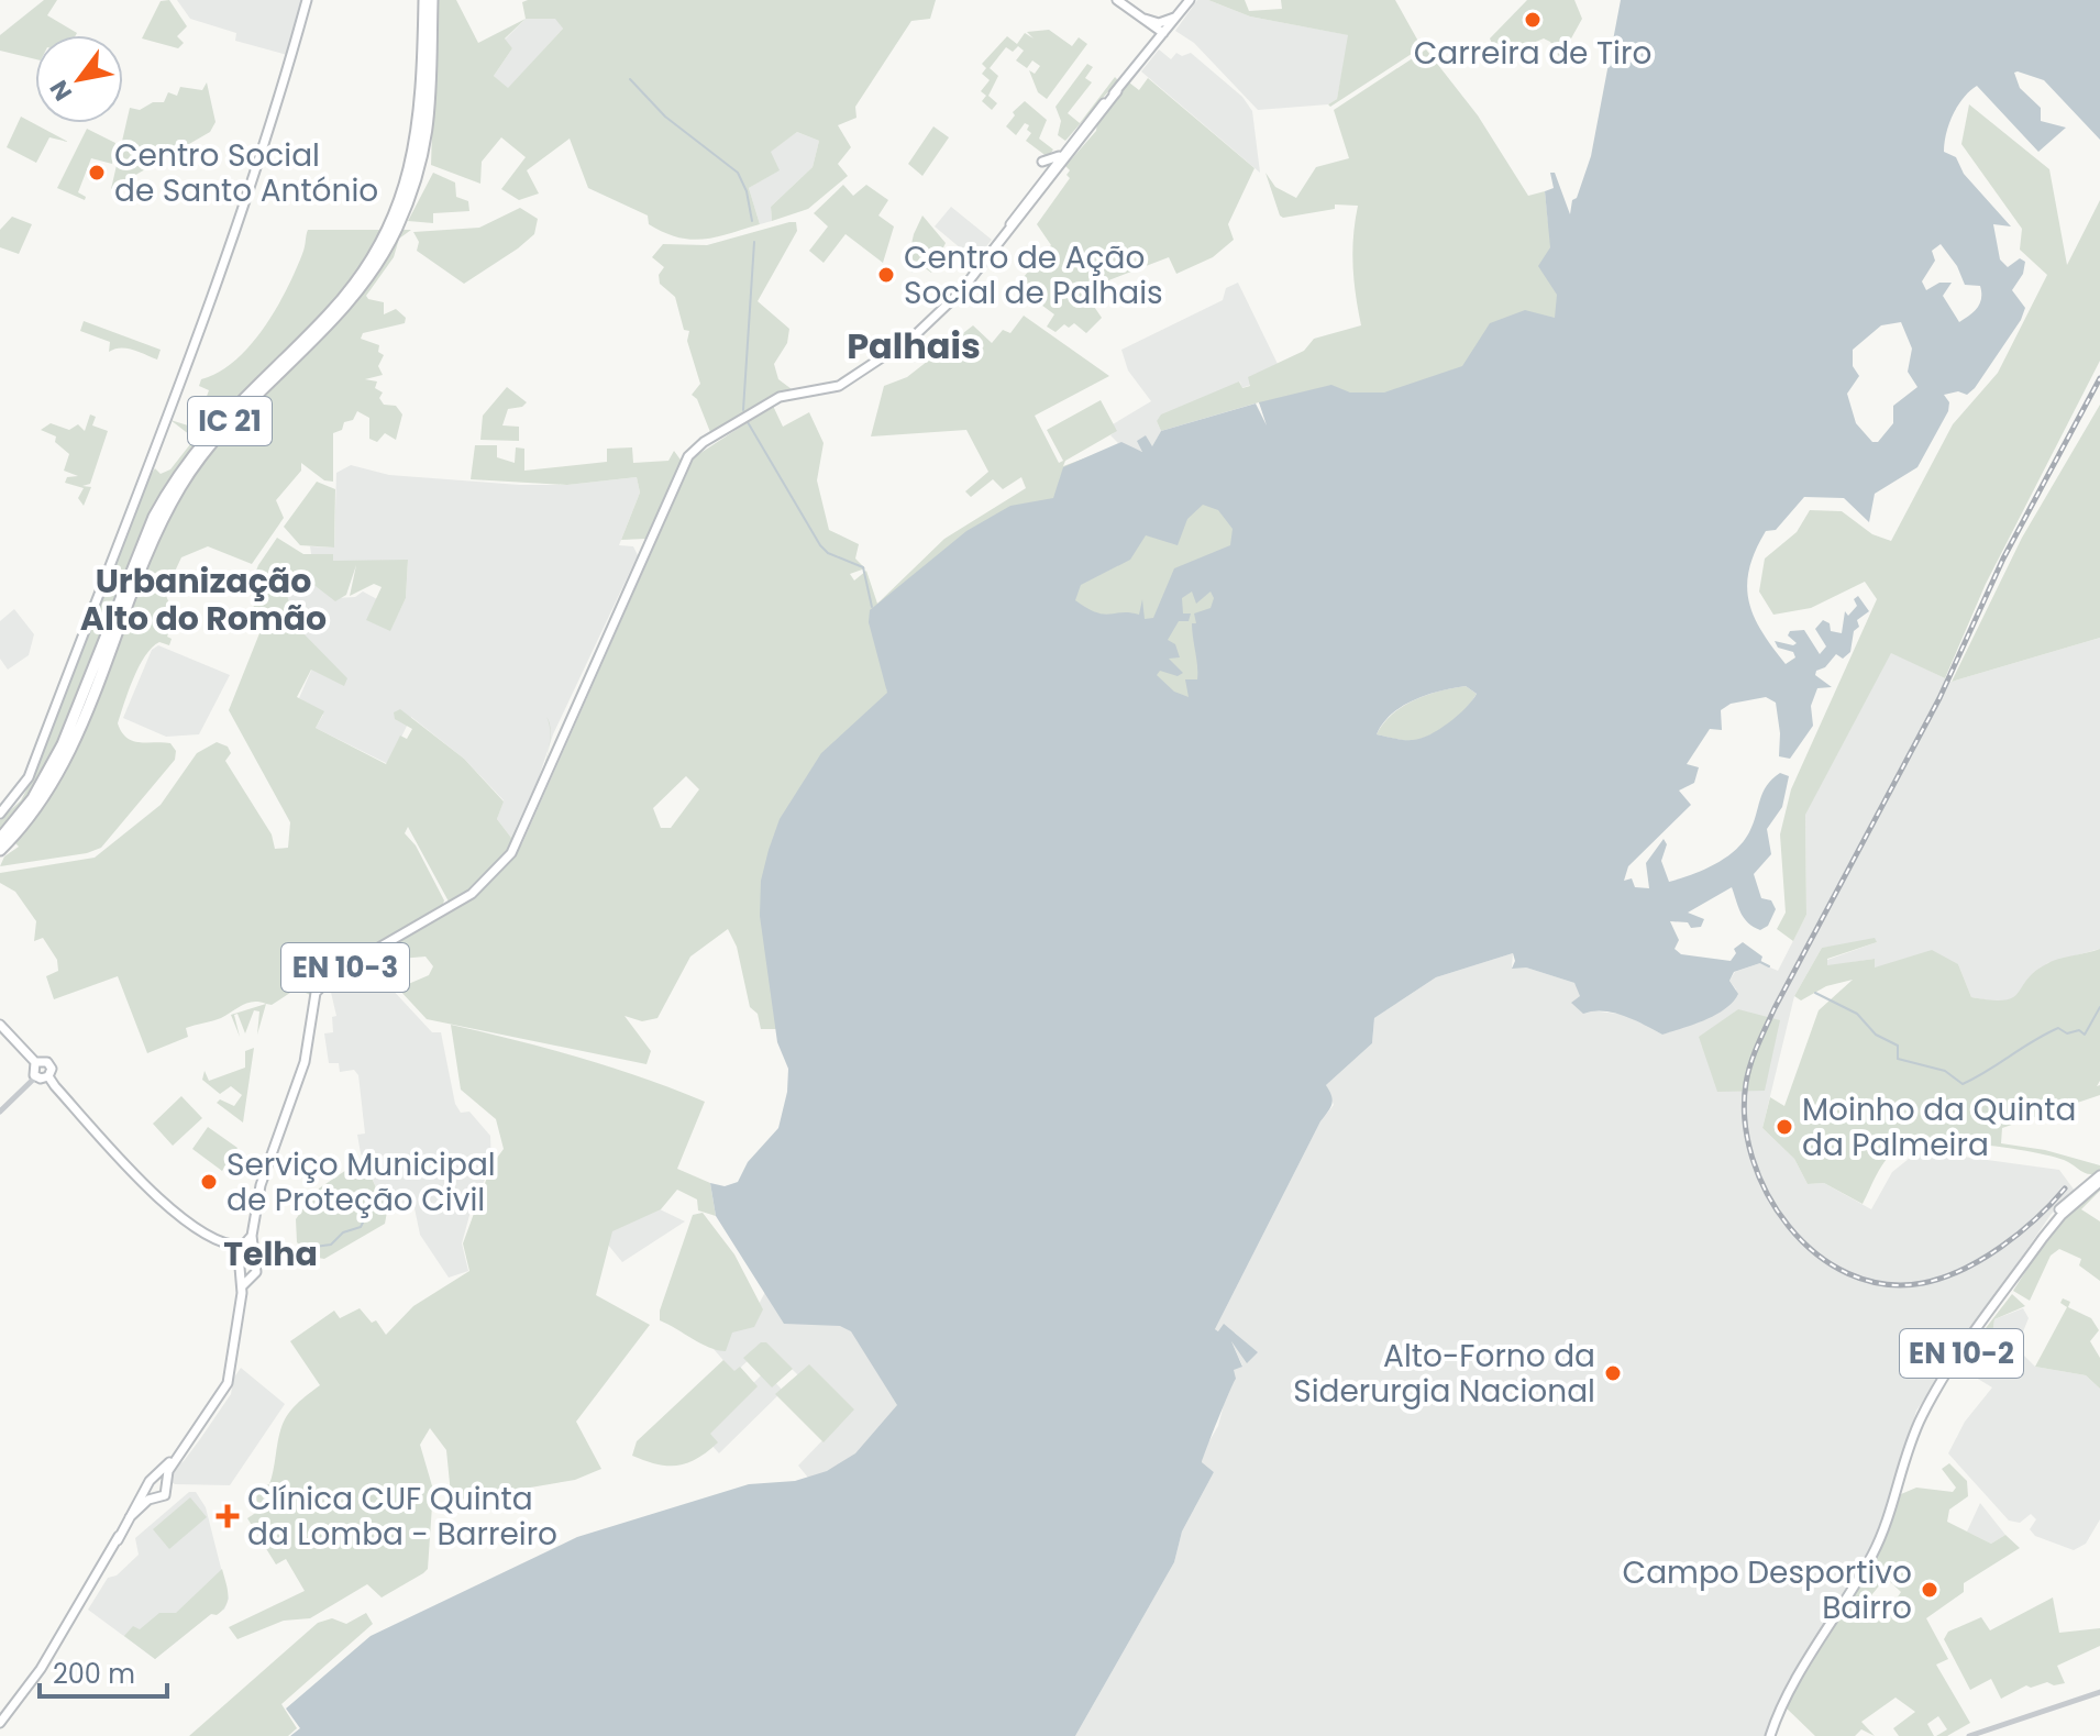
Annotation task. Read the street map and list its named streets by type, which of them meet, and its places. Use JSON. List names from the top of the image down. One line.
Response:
{"streets":{"highway":["IC 21"],"main road":["EN 10-3","EN 10-2"]},"districts":["Palhais","Urbanização Alto do Romão","Telha"],"places":{"other":["Carreira de Tiro","Centro Social de Santo António","Centro de Ação Social de Palhais","Moinho da Quinta da Palmeira","Serviço Municipal de Proteção Civil","Alto-Forno da Siderurgia Nacional","Campo Desportivo Bairro"],"health":["Clínica CUF Quinta da Lomba - Barreiro"]},"scale_bar":"200 m","north":"bottom left"}
